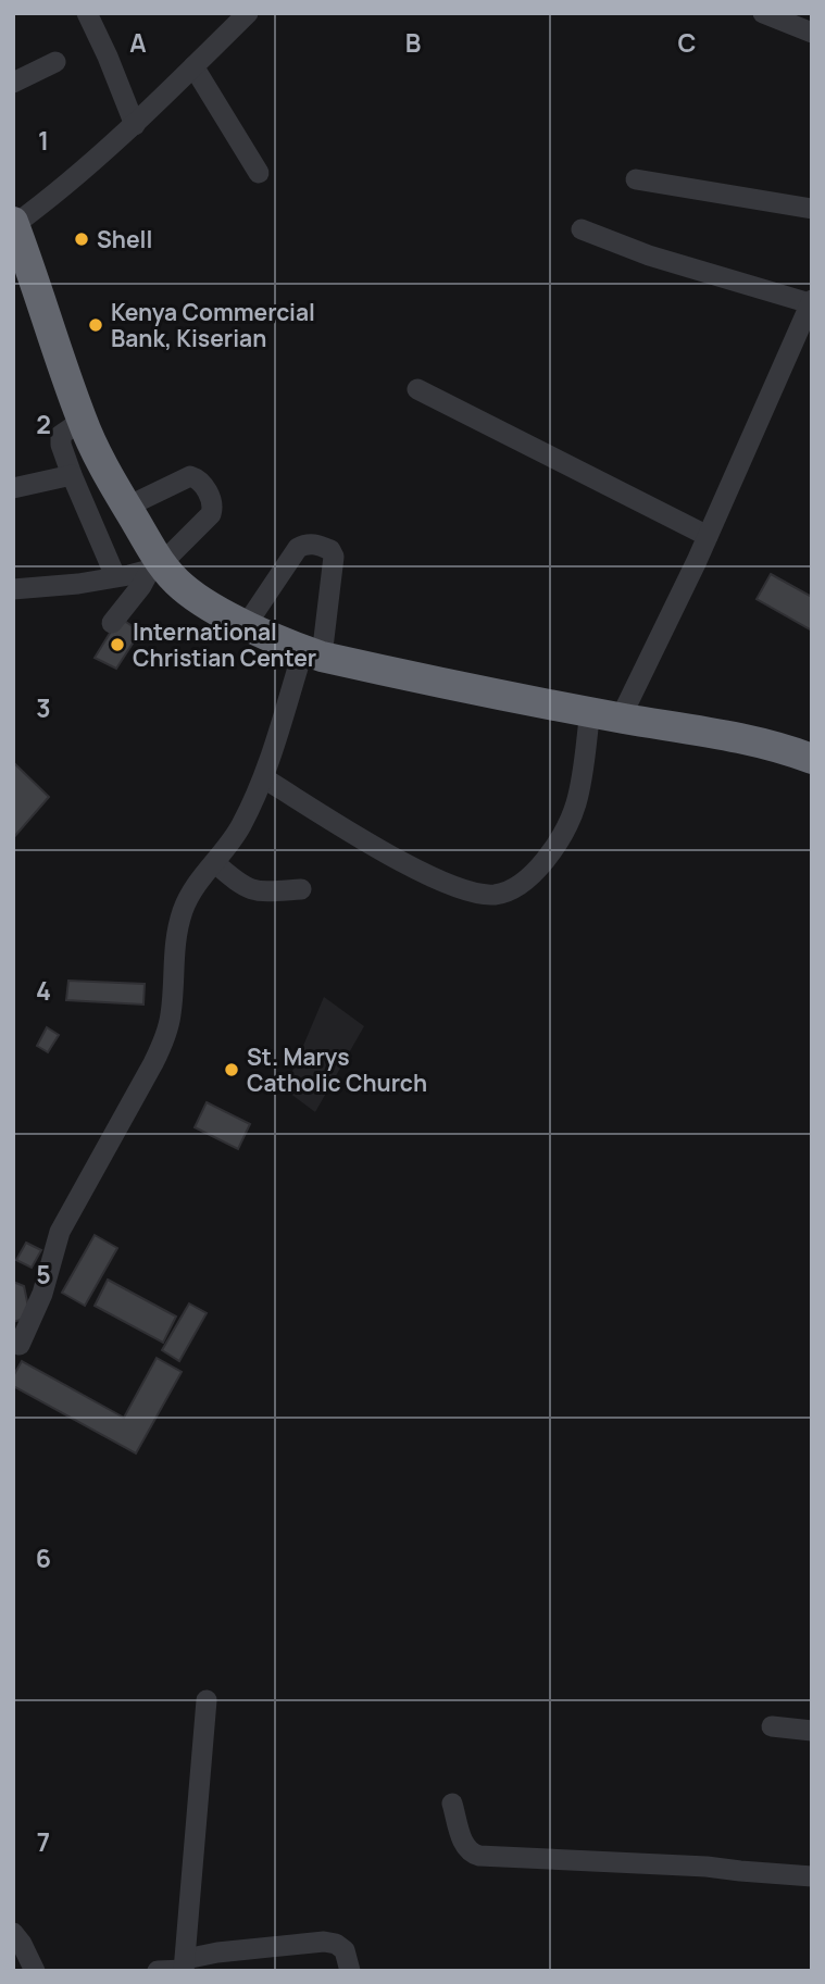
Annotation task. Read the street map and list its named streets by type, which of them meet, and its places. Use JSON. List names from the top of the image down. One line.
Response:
{"places":["Shell","Kenya Commercial Bank, Kiserian","International Christian Center","St. Marys Catholic Church"],"grid":{"columns":["A","B","C"],"rows":["1","2","3","4","5","6","7"]}}
